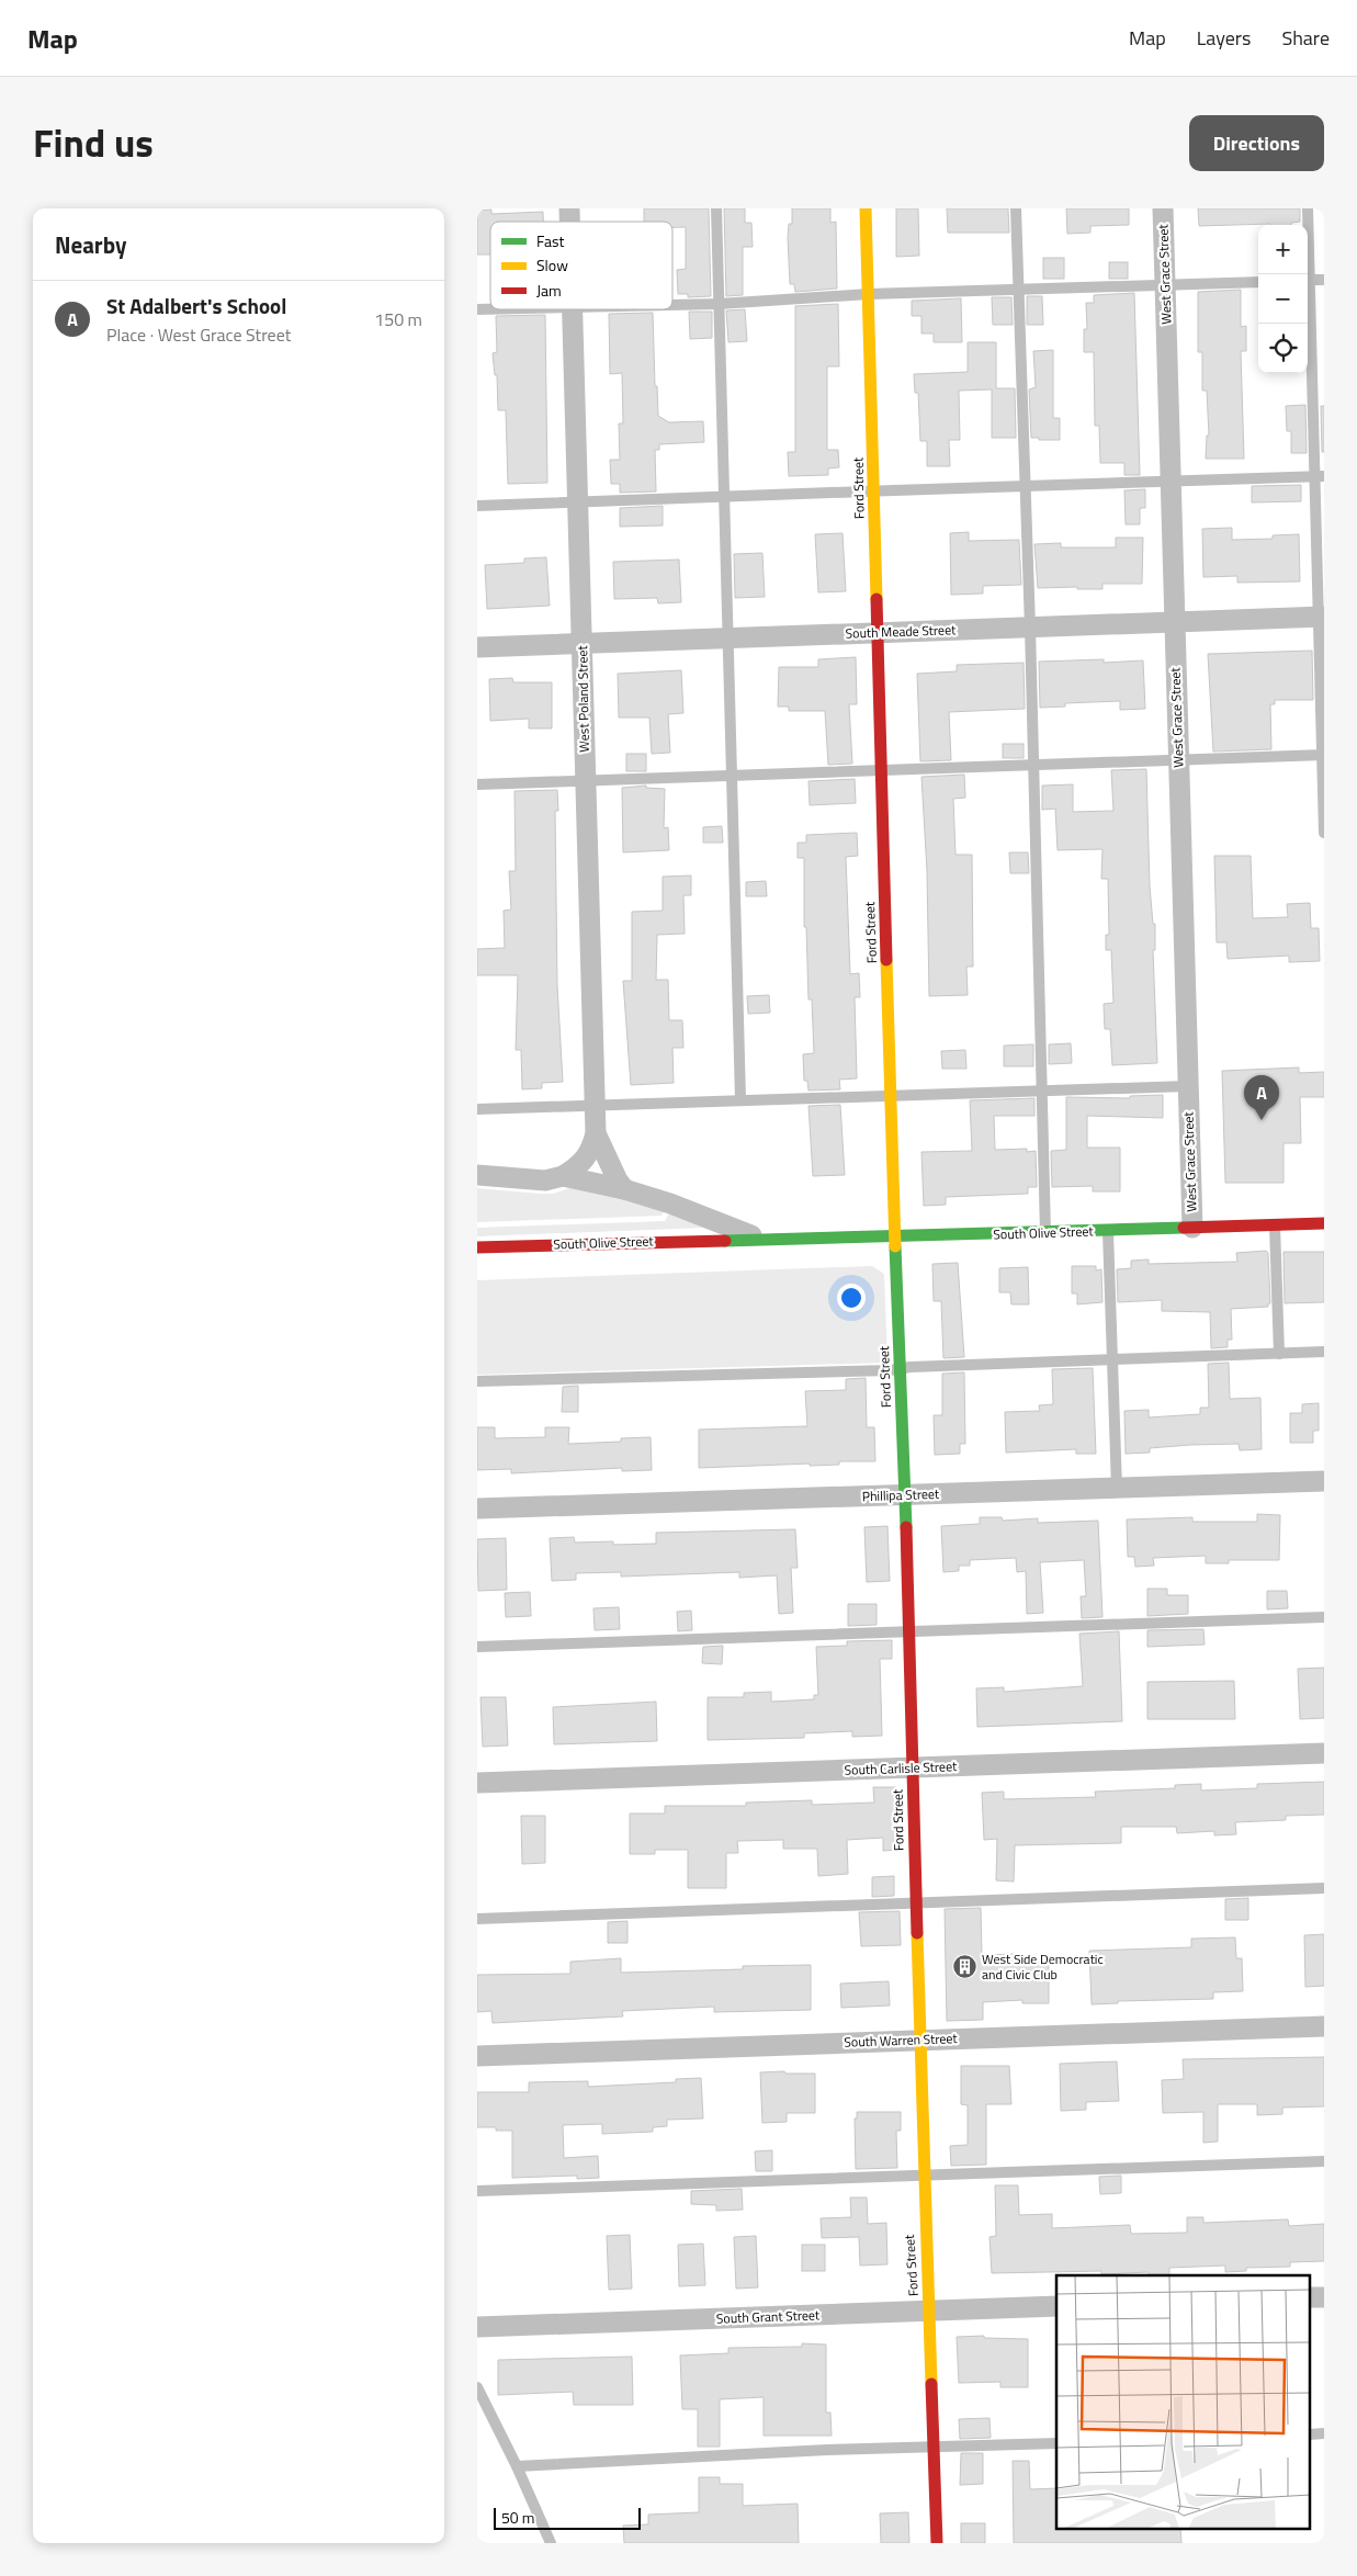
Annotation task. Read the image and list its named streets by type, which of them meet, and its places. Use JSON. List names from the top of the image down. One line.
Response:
{"streets":{"street":["West Grace Street","Ford Street","South Meade Street","West Poland Street","South Olive Street","Phillipa Street","South Carlisle Street","South Warren Street","South Grant Street"]},"crossings":[["West Grace Street","South Meade Street"],["West Grace Street","South Olive Street"],["Ford Street","South Meade Street"],["Ford Street","South Olive Street"],["Ford Street","Phillipa Street"],["Ford Street","South Carlisle Street"],["Ford Street","South Warren Street"],["Ford Street","South Grant Street"],["South Meade Street","West Poland Street"],["West Poland Street","South Olive Street"]],"places":{"building":["West Side Democratic and Civic Club"]},"legend":["Fast","Slow","Jam"],"scale_bar":"50 m","page":{"header":"Map","nav":["Map","Layers","Share"],"title":"Find us","buttons":"Directions","heading":"Nearby","map_buttons":["+","−"],"list":[{"mark":"A","name":"St Adalbert's School","note":"Place · West Grace Street","value":"150 m"}],"pins":"A","scale":"50 m"}}
